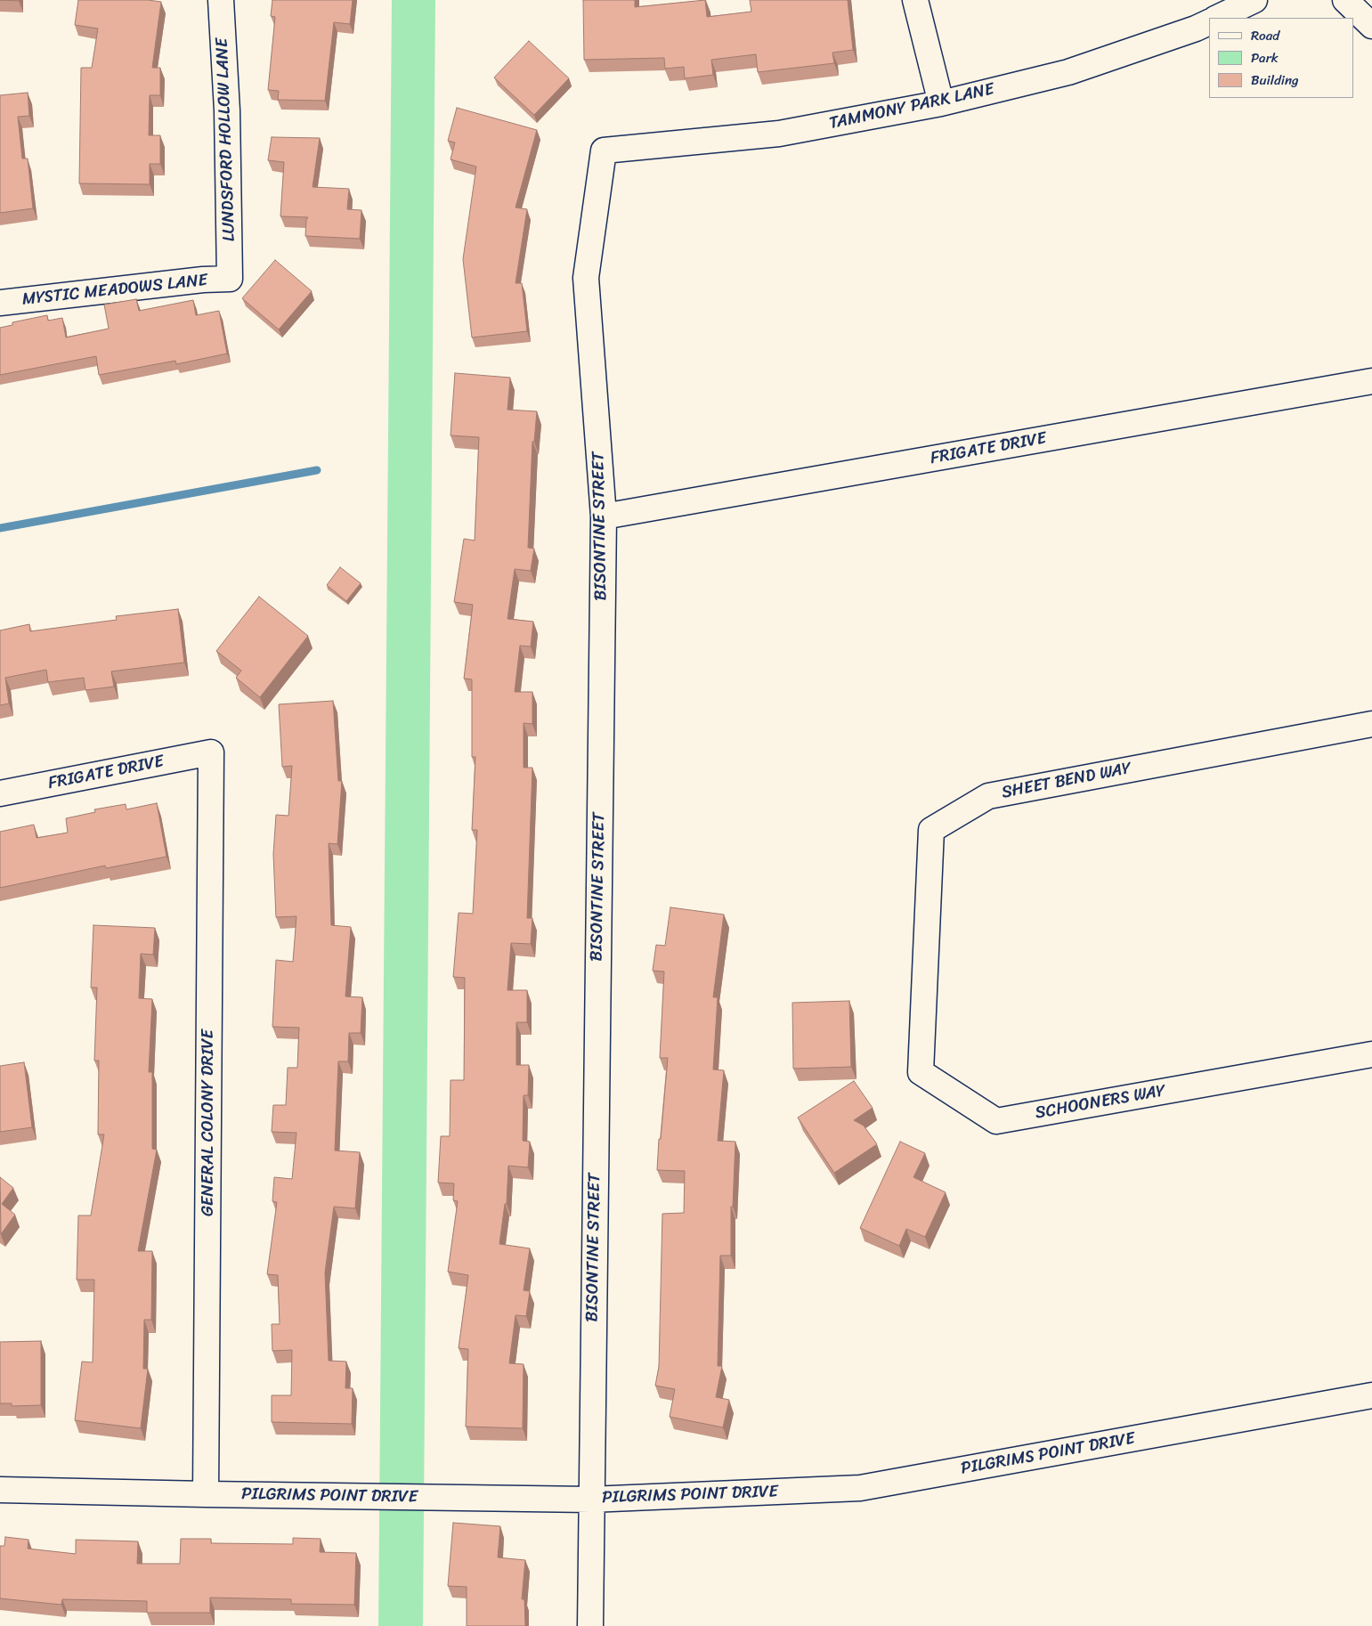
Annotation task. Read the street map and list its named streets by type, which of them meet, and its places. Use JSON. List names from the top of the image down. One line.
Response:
{"streets":{"street":["TAMMONY PARK LANE","LUNDSFORD HOLLOW LANE","MYSTIC MEADOWS LANE","FRIGATE DRIVE","BISONTINE STREET","SHEET BEND WAY","SCHOONERS WAY","GENERAL COLONY DRIVE","PILGRIMS POINT DRIVE"]},"crossings":[["TAMMONY PARK LANE","BISONTINE STREET"],["LUNDSFORD HOLLOW LANE","MYSTIC MEADOWS LANE"],["FRIGATE DRIVE","BISONTINE STREET"],["FRIGATE DRIVE","GENERAL COLONY DRIVE"],["BISONTINE STREET","PILGRIMS POINT DRIVE"],["SHEET BEND WAY","SCHOONERS WAY"],["GENERAL COLONY DRIVE","PILGRIMS POINT DRIVE"]],"legend":["Road","Park","Building"]}
